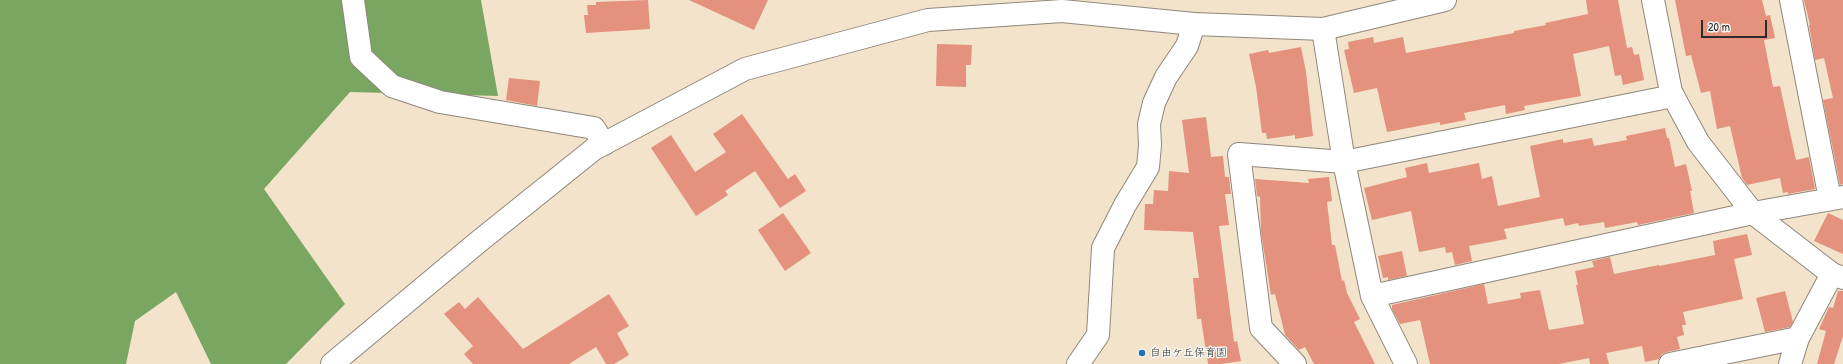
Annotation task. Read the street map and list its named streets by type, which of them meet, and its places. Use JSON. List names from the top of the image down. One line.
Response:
{"places":["自由ケ丘保育園"],"scale_bar":"20 m"}
